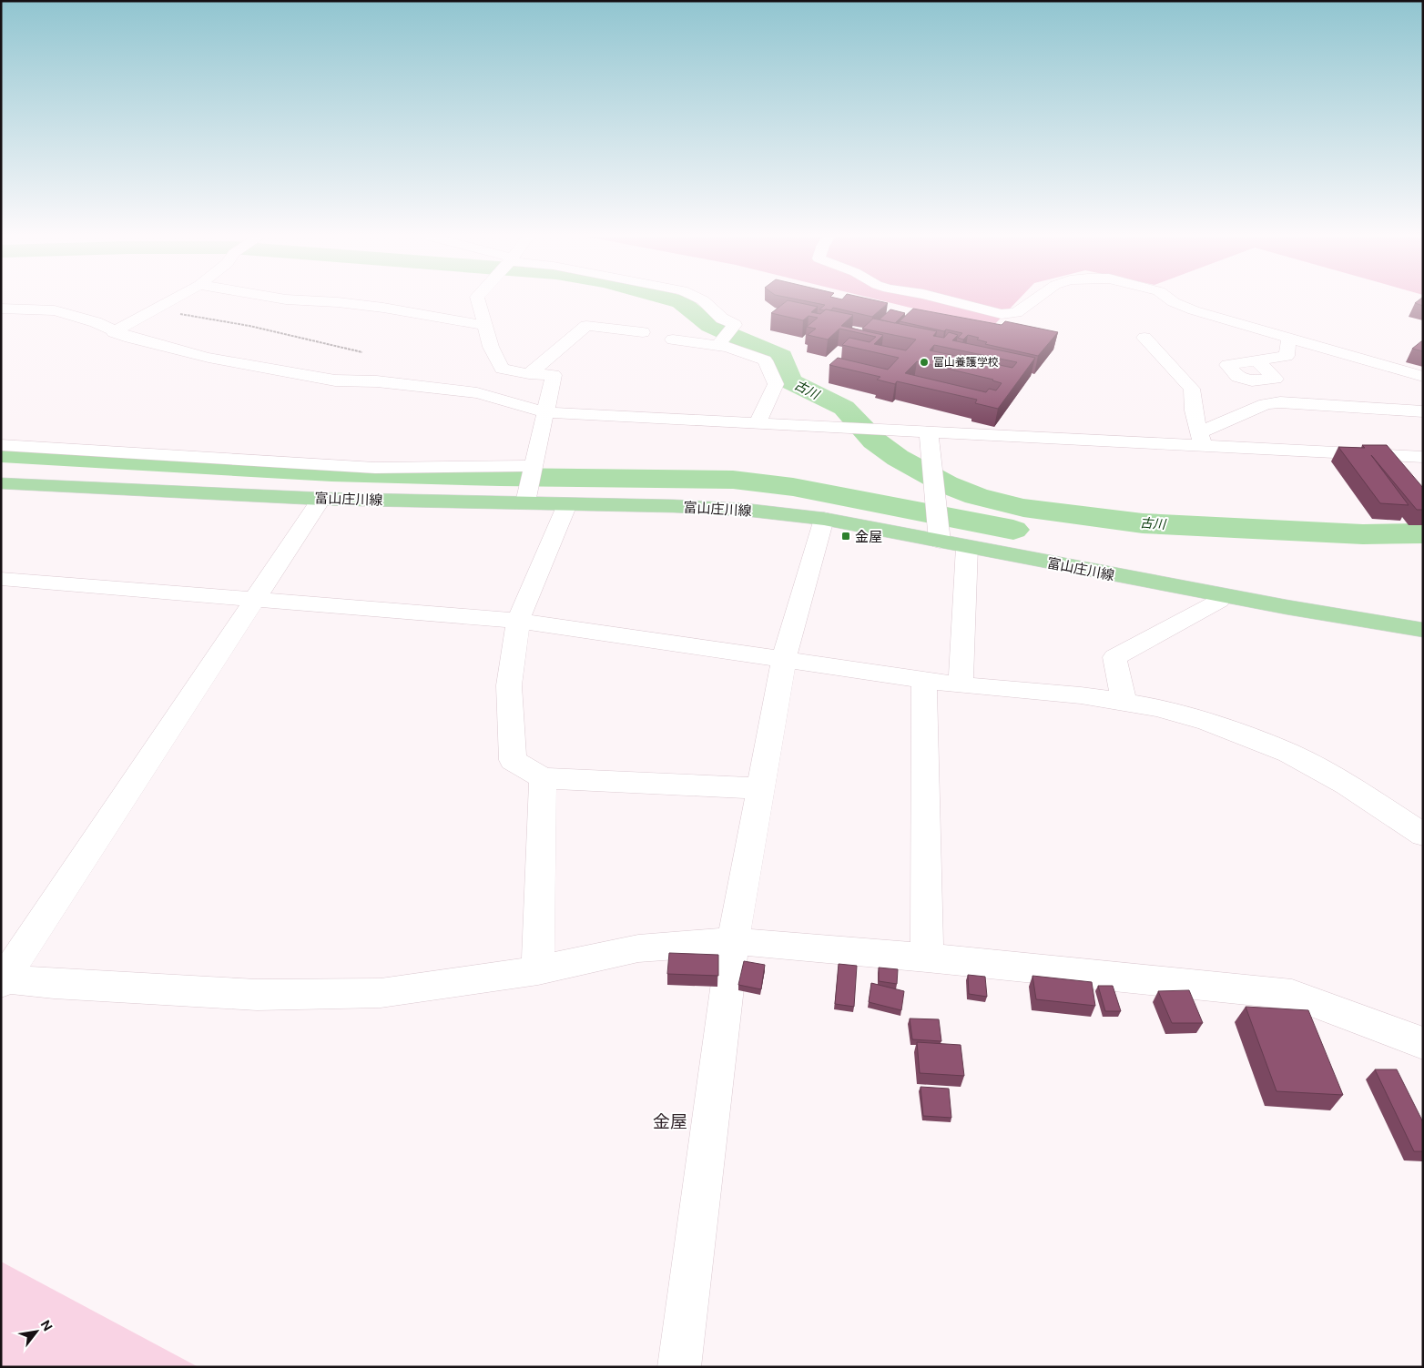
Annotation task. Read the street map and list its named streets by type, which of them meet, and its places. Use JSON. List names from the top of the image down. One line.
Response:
{"streets":{"main road":["富山庄川線"]},"districts":["金屋"],"water":["古川"],"places":{"other":["富山養護学校"],"transit":["金屋"]},"north":"top right"}
